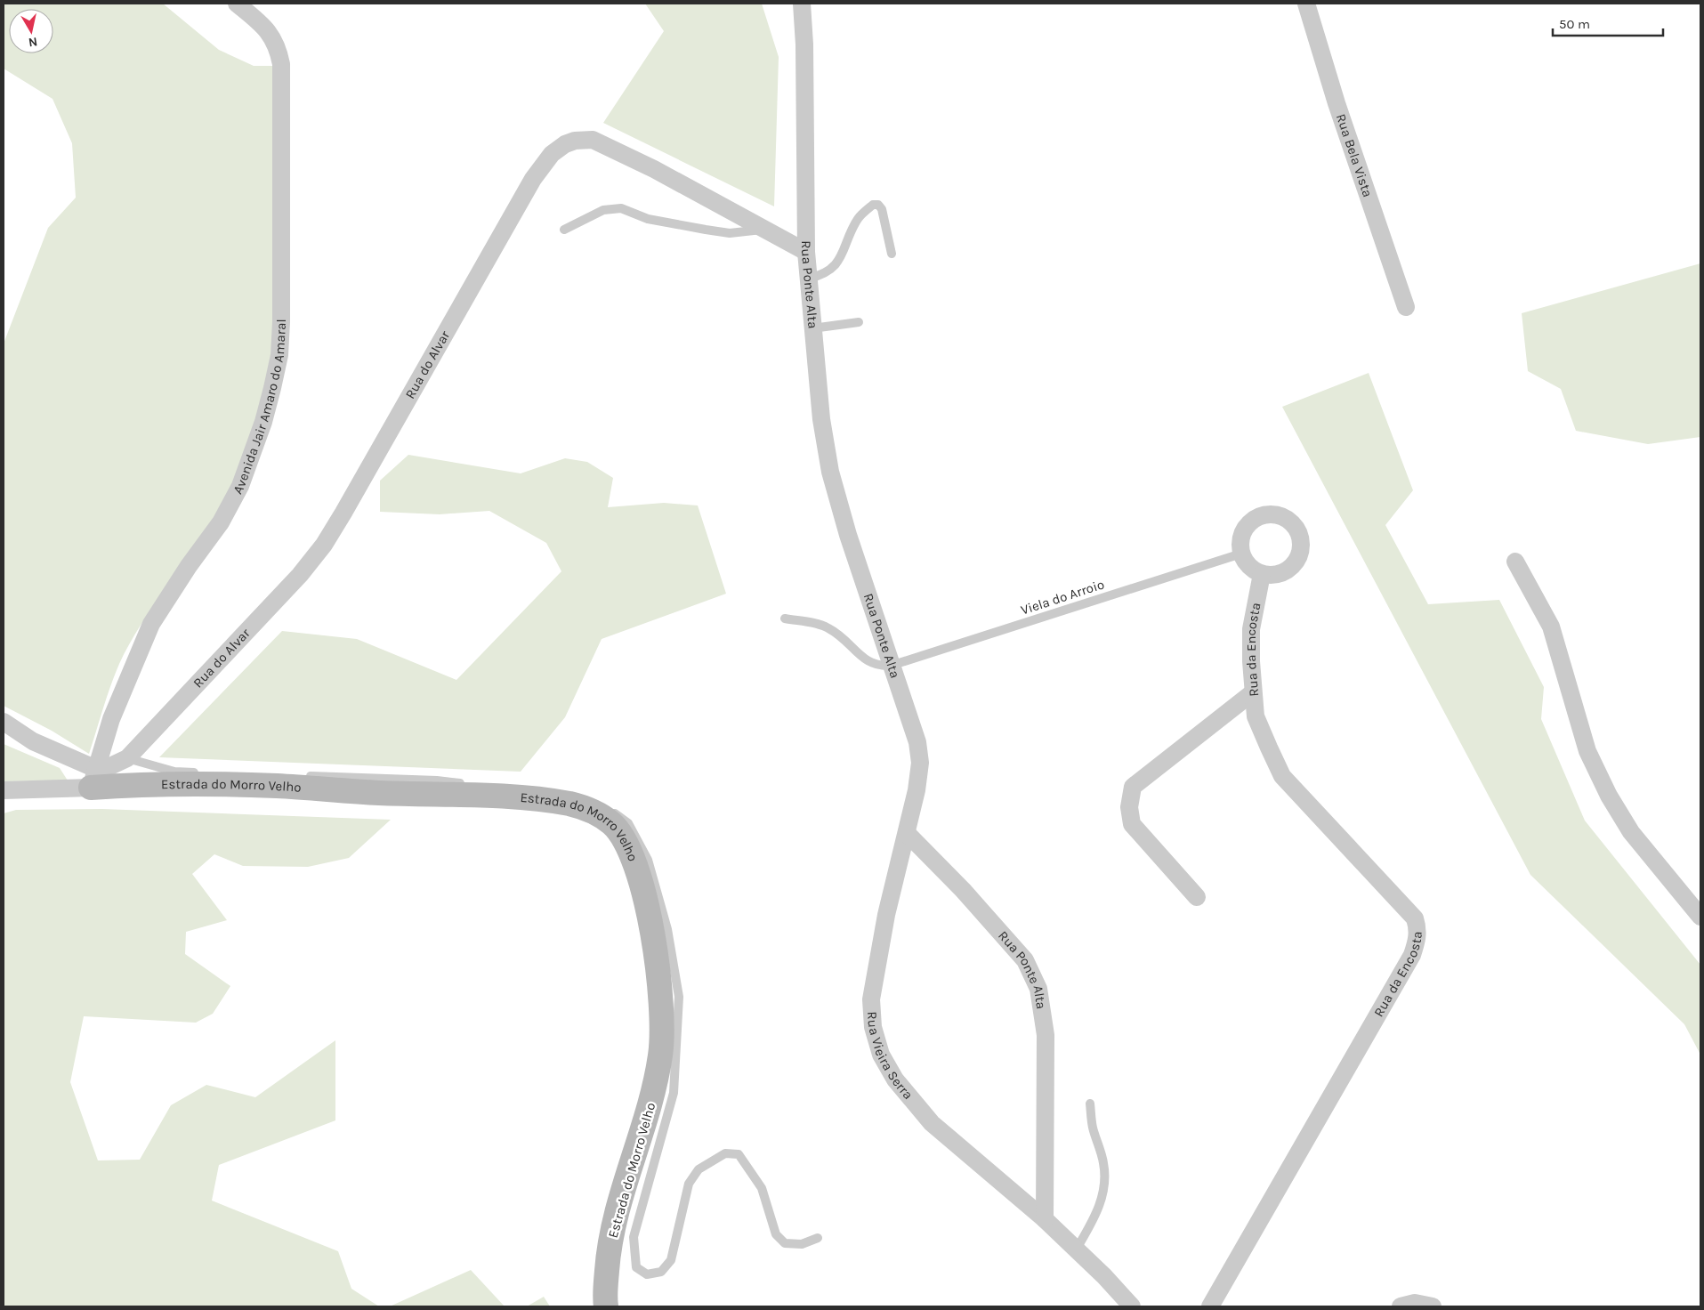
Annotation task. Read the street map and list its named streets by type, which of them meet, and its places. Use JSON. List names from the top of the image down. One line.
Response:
{"streets":{"street":["Rua Bela Vista","Rua Ponte Alta","Rua do Alvar","Avenida Jair Amaro do Amaral","Rua da Encosta","Estrada do Morro Velho","Rua Vieira Serra"],"lane":["Viela do Arroio"]},"crossings":[["Rua Ponte Alta","Rua do Alvar"],["Rua Ponte Alta","Viela do Arroio"],["Rua Ponte Alta","Rua Vieira Serra"],["Rua do Alvar","Avenida Jair Amaro do Amaral"],["Rua do Alvar","Estrada do Morro Velho"],["Avenida Jair Amaro do Amaral","Estrada do Morro Velho"],["Viela do Arroio","Rua da Encosta"]],"scale_bar":"50 m","north":"bottom"}
